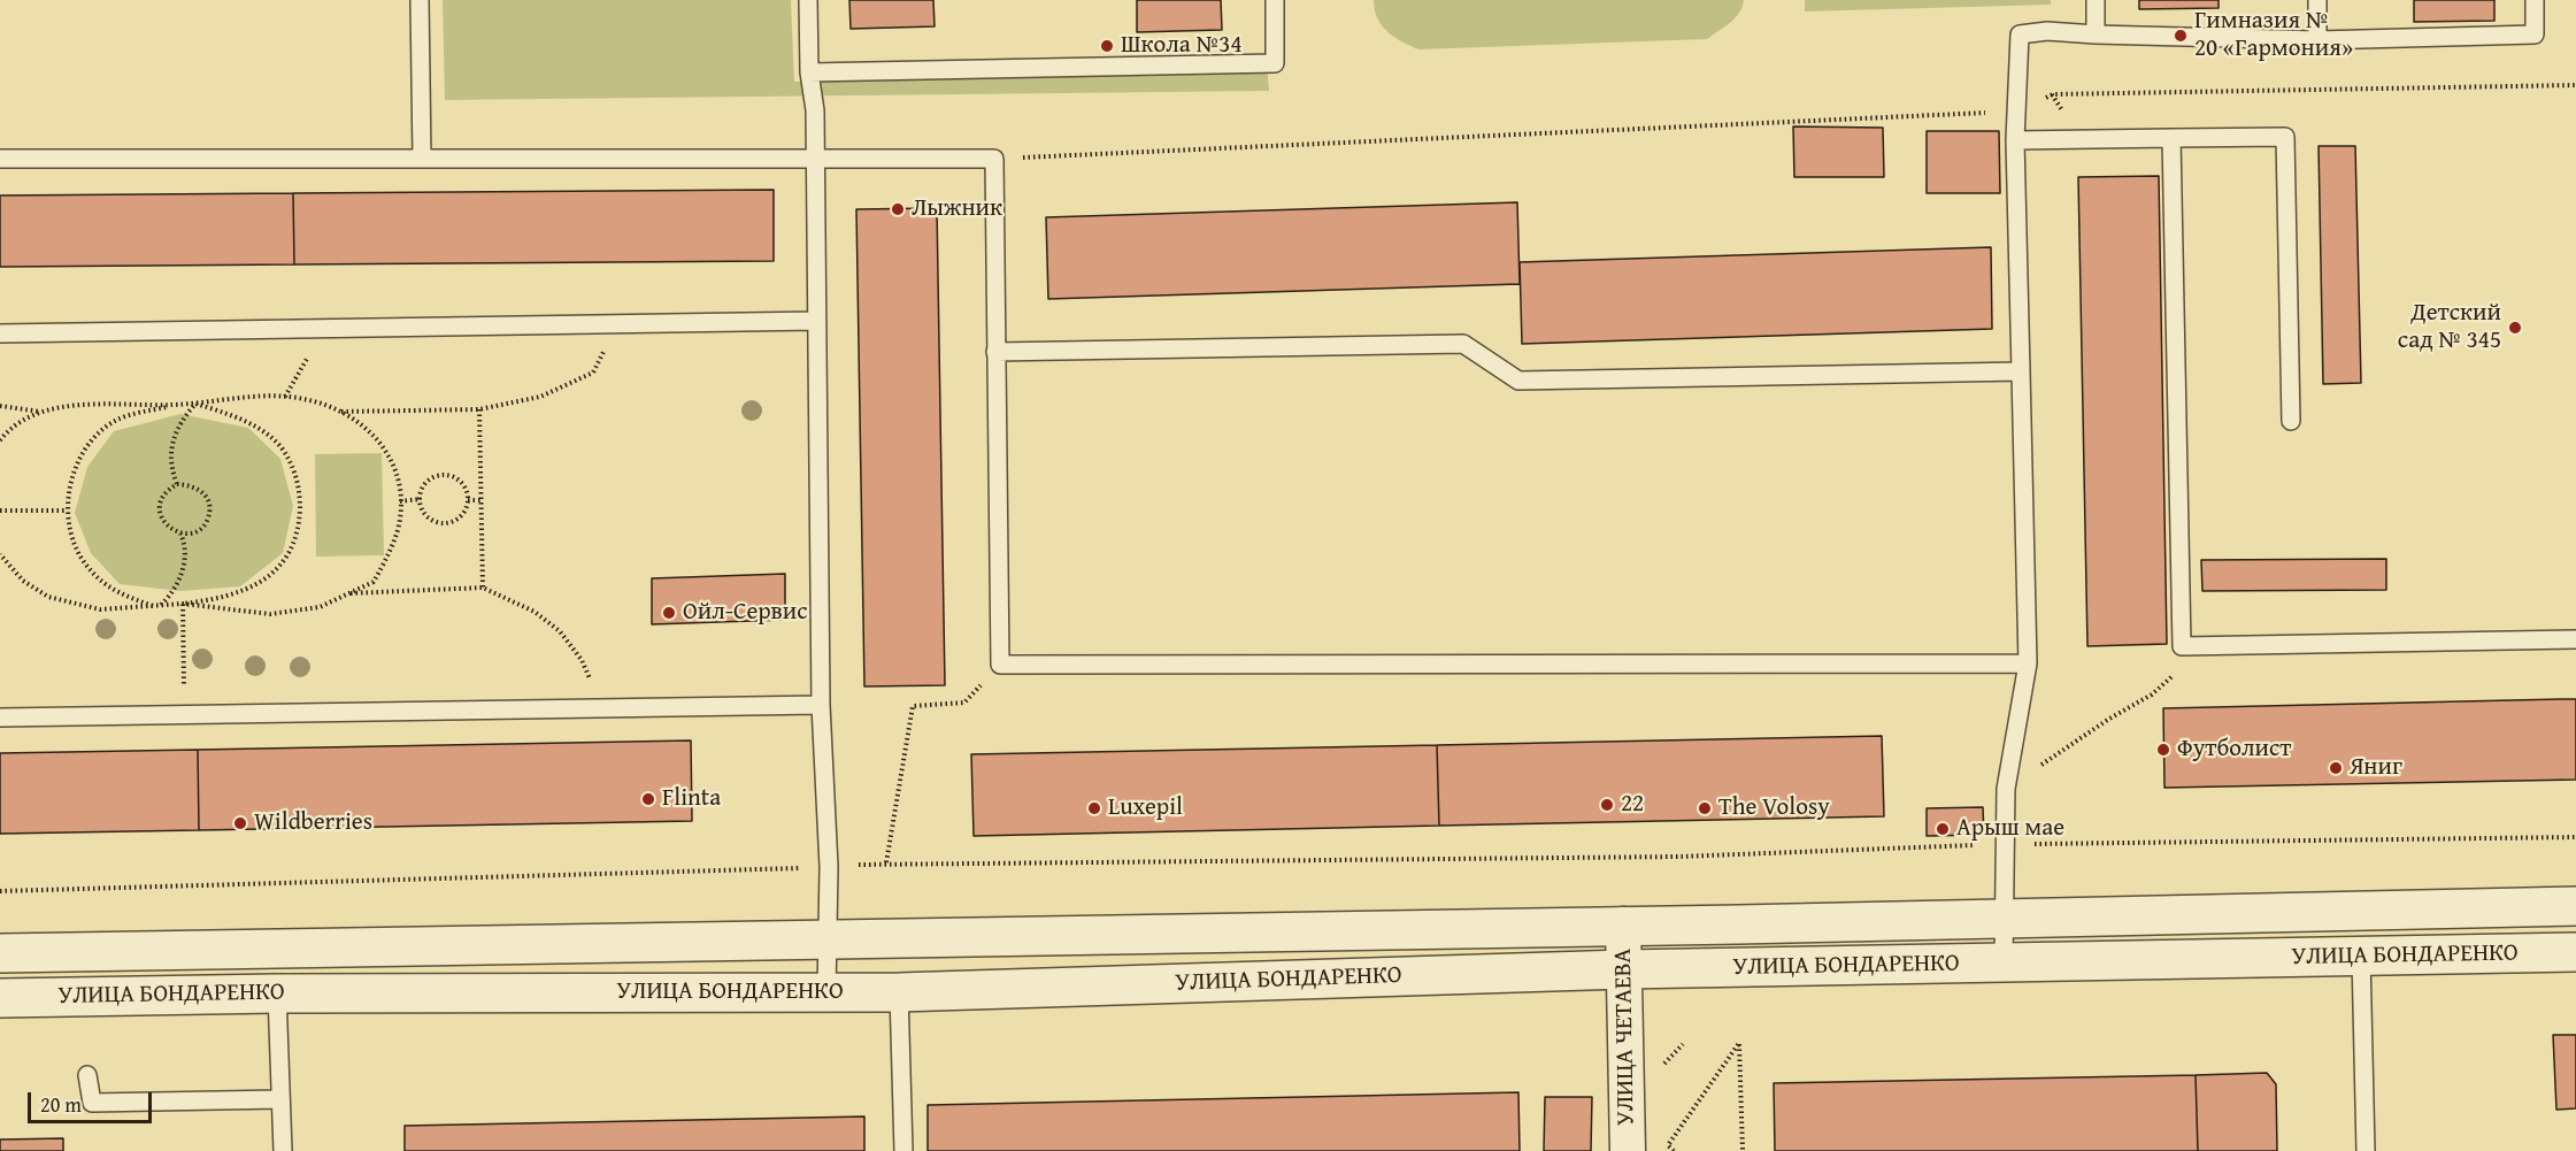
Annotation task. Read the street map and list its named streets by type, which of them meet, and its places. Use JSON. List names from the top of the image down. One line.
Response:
{"streets":{"street":["УЛИЦА БОНДАРЕНКО","УЛИЦА ЧЕТАЕВА"]},"crossings":[["УЛИЦА БОНДАРЕНКО","УЛИЦА ЧЕТАЕВА"]],"places":["Гимназия № 20 «Гармония»","Школа №34","Лыжник","Детский сад № 345","Ойл-Сервис","Футболист","Яниг","Flinta","22","Luxepil","The Volosy","Wildberries","Арыш мае"],"scale_bar":"20 m"}
